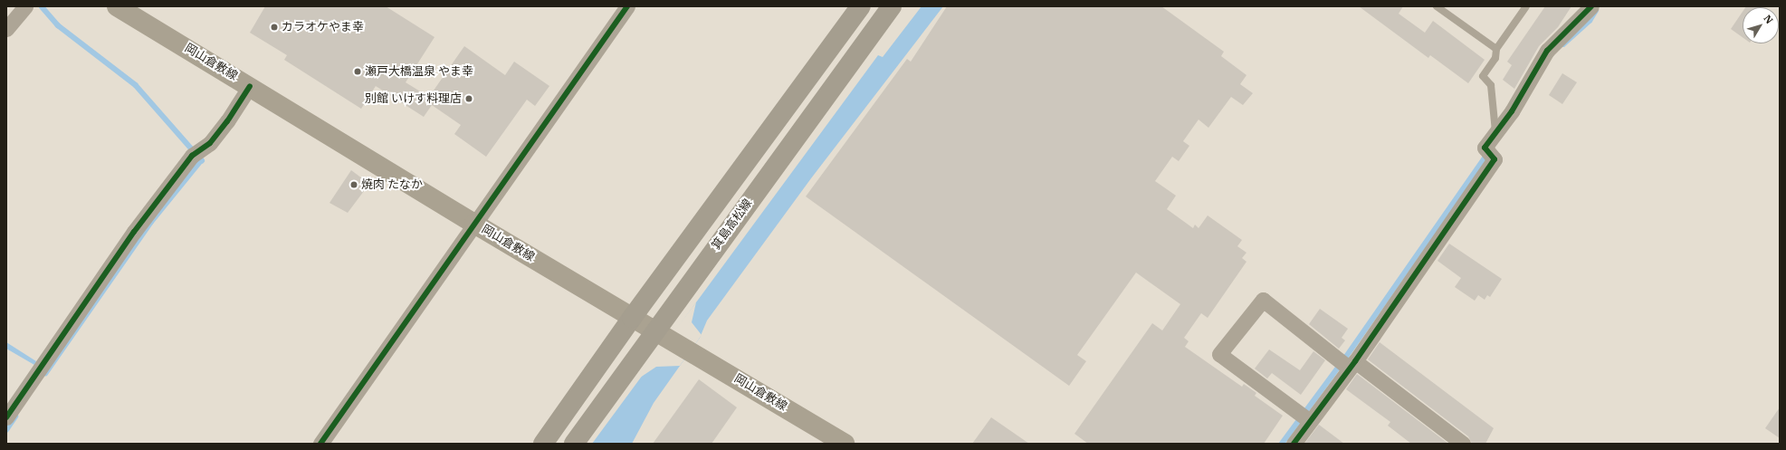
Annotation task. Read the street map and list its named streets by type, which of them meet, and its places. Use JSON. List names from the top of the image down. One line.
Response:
{"streets":{"main road":["岡山倉敷線","箕島高松線"]},"crossings":[["岡山倉敷線","箕島高松線"]],"places":["カラオケやま幸","瀬戸大橋温泉 やま幸","別館 いけす料理店","焼肉 たなか"],"north":"top right"}
